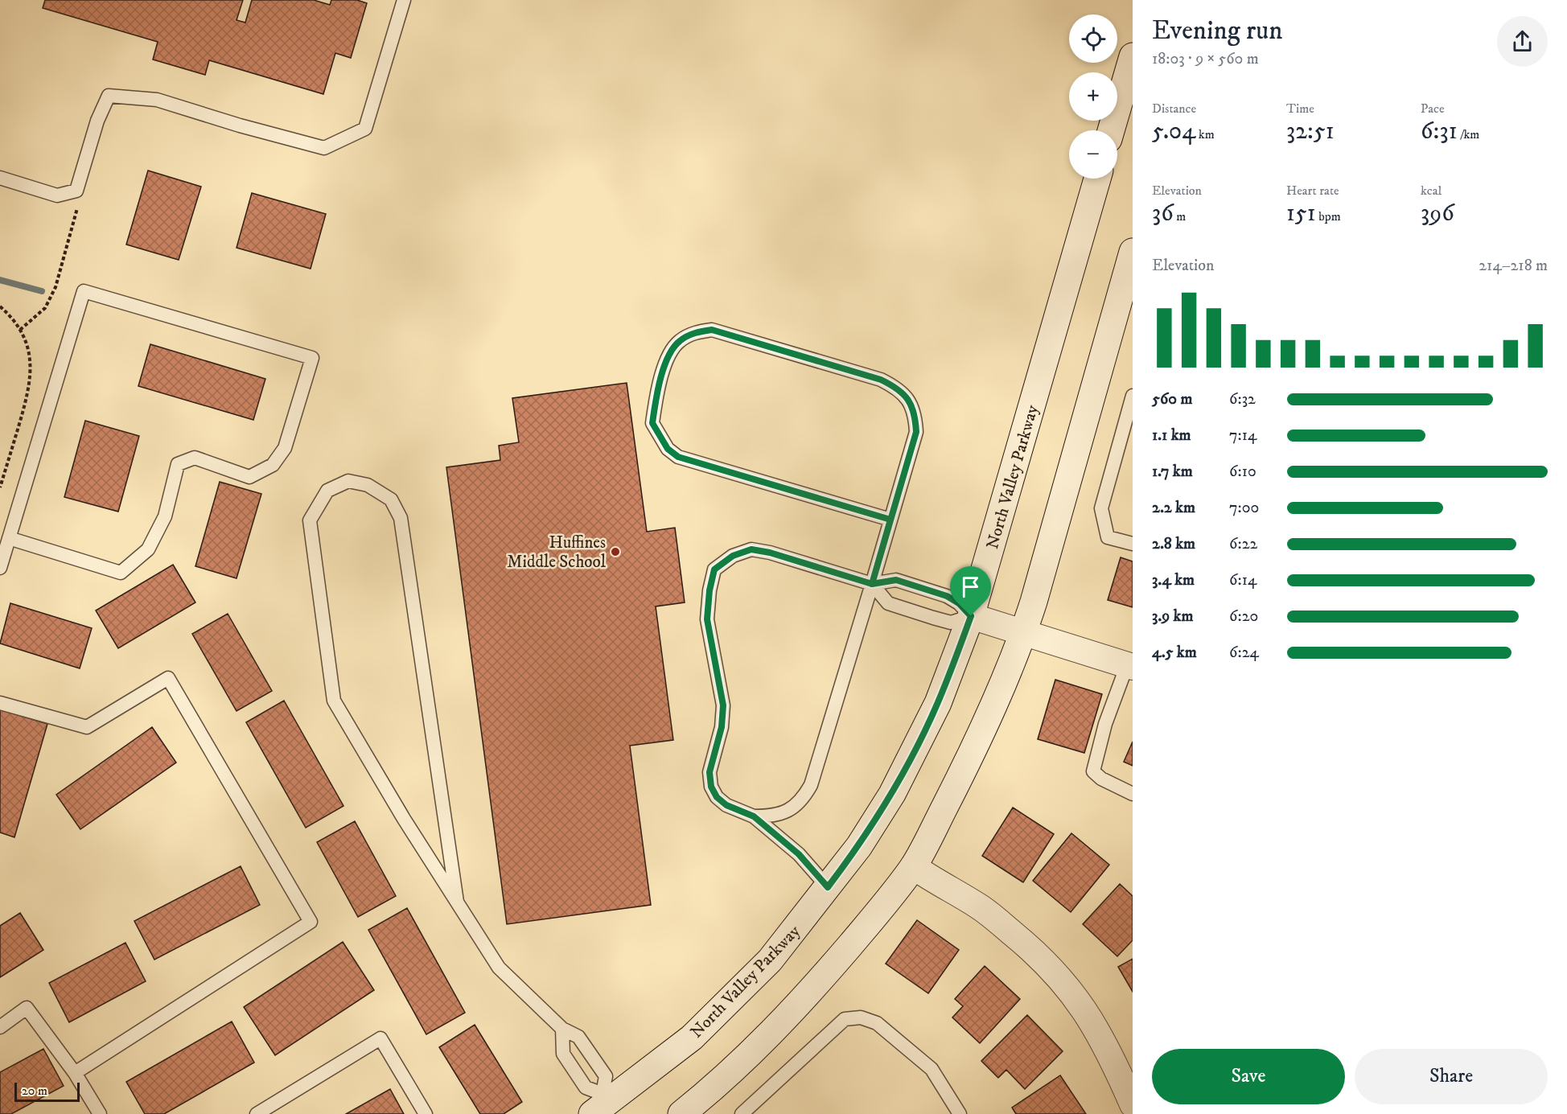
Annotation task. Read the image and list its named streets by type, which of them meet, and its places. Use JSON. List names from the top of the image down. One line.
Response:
{"streets":{"street":["North Valley Parkway"]},"places":["Huffines Middle School"],"scale_bar":"20 m","page":{"heading":["Evening run","18:03 · 9 × 560 m"],"map_buttons":["+","−"],"stats":[["Distance","5.04 km"],["Time","32:51"],["Pace","6:31 /km"],["Elevation","36 m"],["Heart rate","151 bpm"],["kcal","396"]],"chart":["Elevation","214–218 m"],"list":[{"name":"560 m","note":"6:32"},{"name":"1.1 km","note":"7:14"},{"name":"1.7 km","note":"6:10"},{"name":"2.2 km","note":"7:00"},{"name":"2.8 km","note":"6:22"},{"name":"3.4 km","note":"6:14"},{"name":"3.9 km","note":"6:20"},{"name":"4.5 km","note":"6:24"}],"buttons":["Save","Share"],"scale":"20 m"}}
